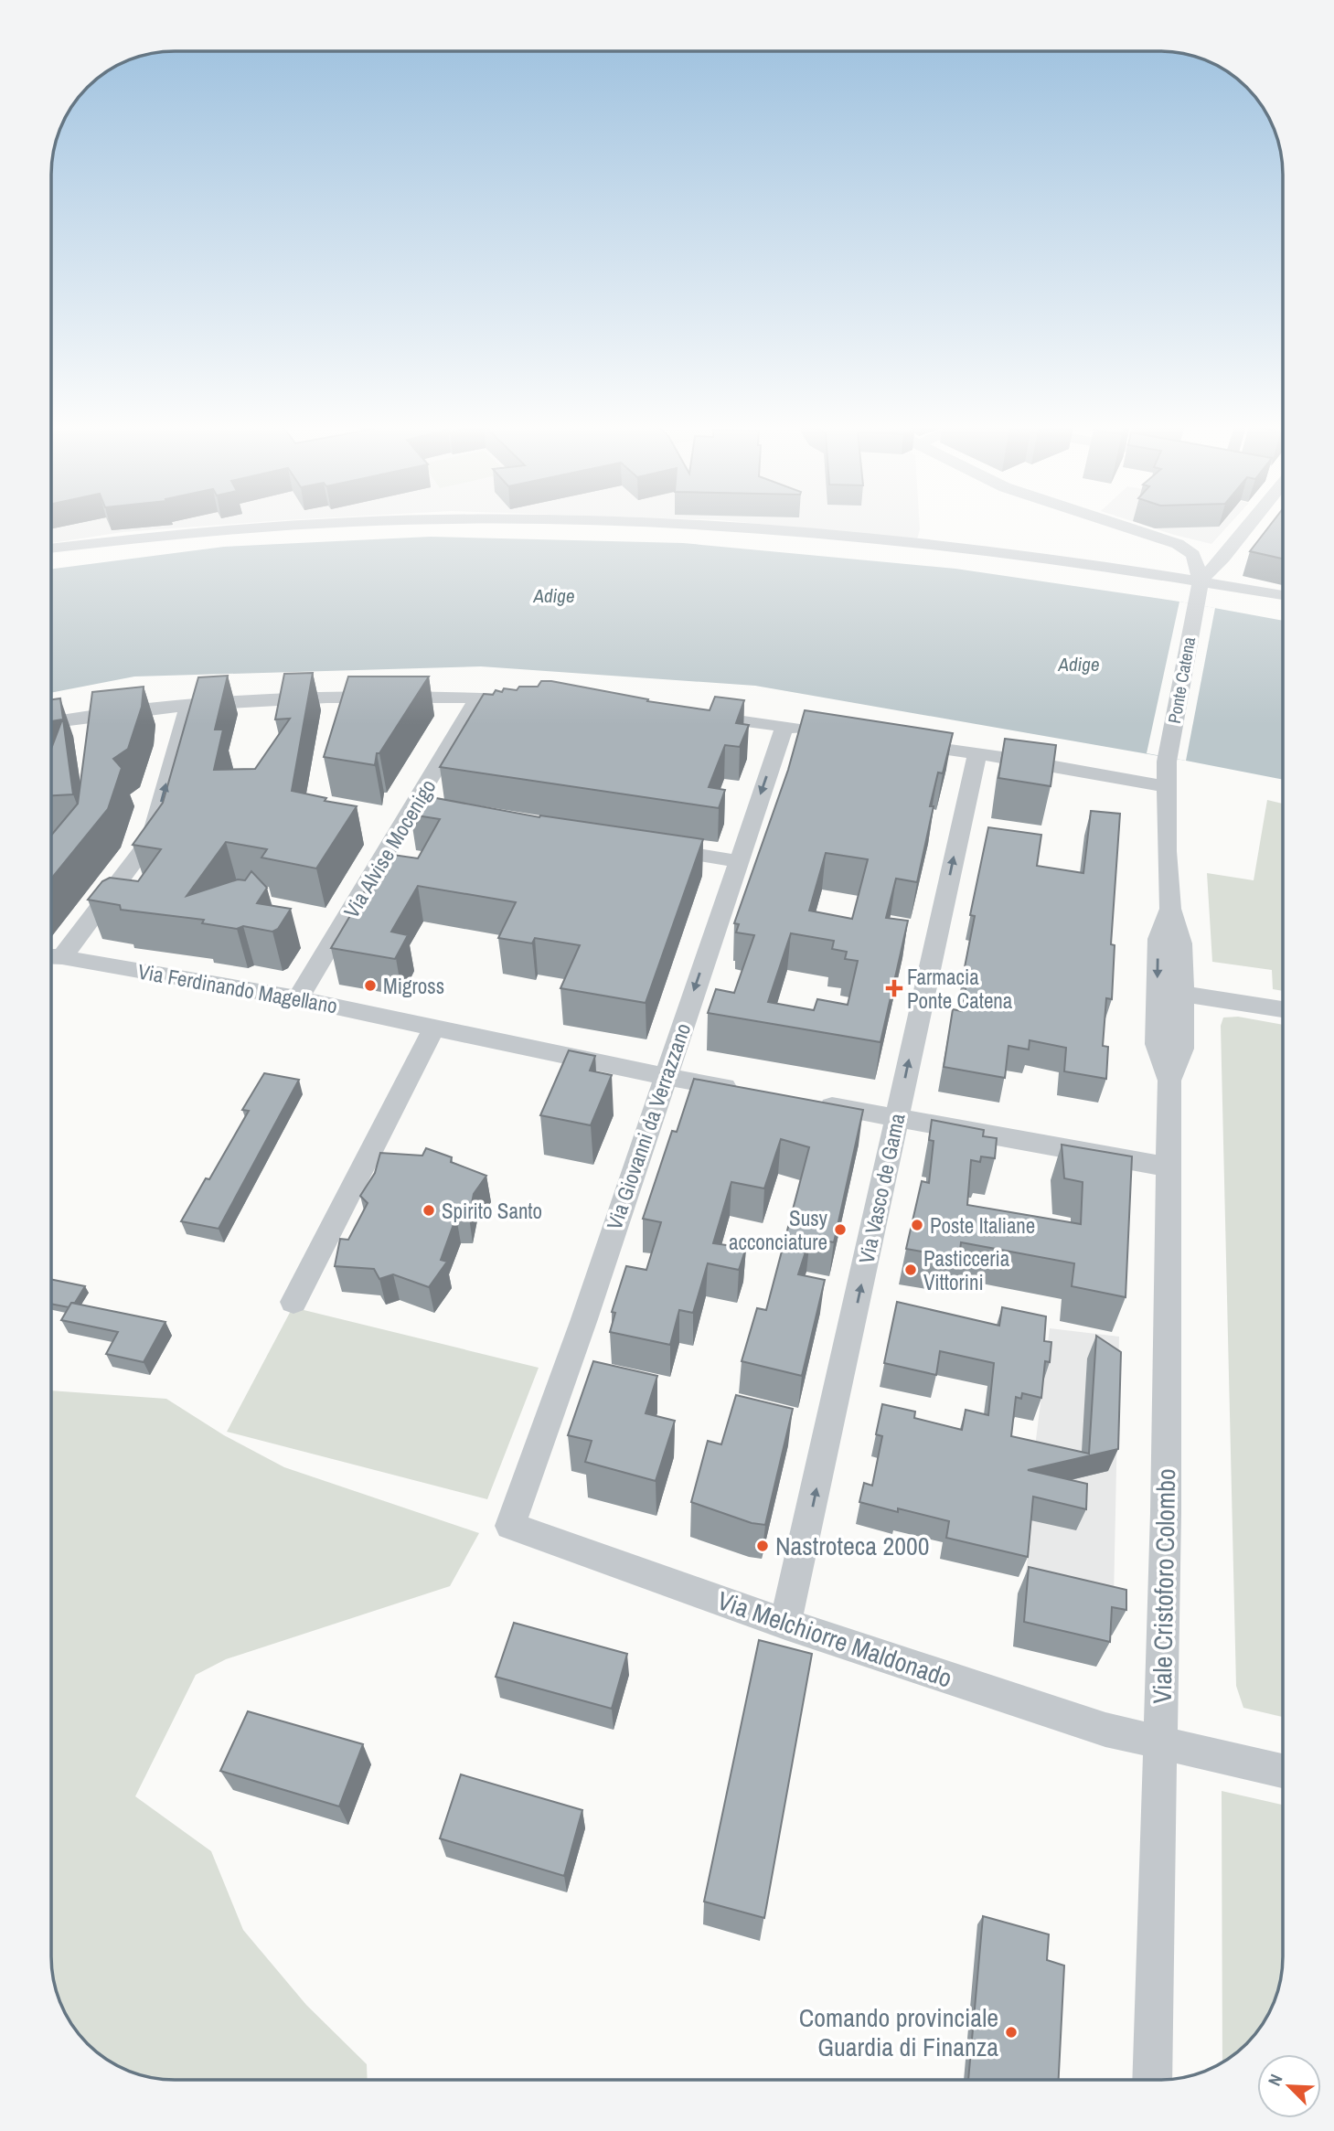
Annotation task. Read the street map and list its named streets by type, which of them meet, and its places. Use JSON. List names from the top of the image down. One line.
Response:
{"streets":{"street":["Ponte Catena","Via Alvise Mocenigo","Via Ferdinando Magellano","Via Giovanni da Verrazzano","Via Vasco de Gama","Viale Cristoforo Colombo","Via Melchiorre Maldonado"]},"crossings":[["Ponte Catena","Viale Cristoforo Colombo"],["Via Alvise Mocenigo","Via Ferdinando Magellano"],["Via Ferdinando Magellano","Via Giovanni da Verrazzano"],["Via Giovanni da Verrazzano","Via Melchiorre Maldonado"],["Via Vasco de Gama","Via Melchiorre Maldonado"],["Viale Cristoforo Colombo","Via Melchiorre Maldonado"]],"one_way":["Via Giovanni da Verrazzano","Via Vasco de Gama"],"water":["Adige"],"places":{"other":["Migross","Spirito Santo","Poste Italiane","Susy acconciature","Pasticceria Vittorini","Nastroteca 2000","Comando provinciale Guardia di Finanza"],"health":["Farmacia Ponte Catena"]},"north":"top left"}
